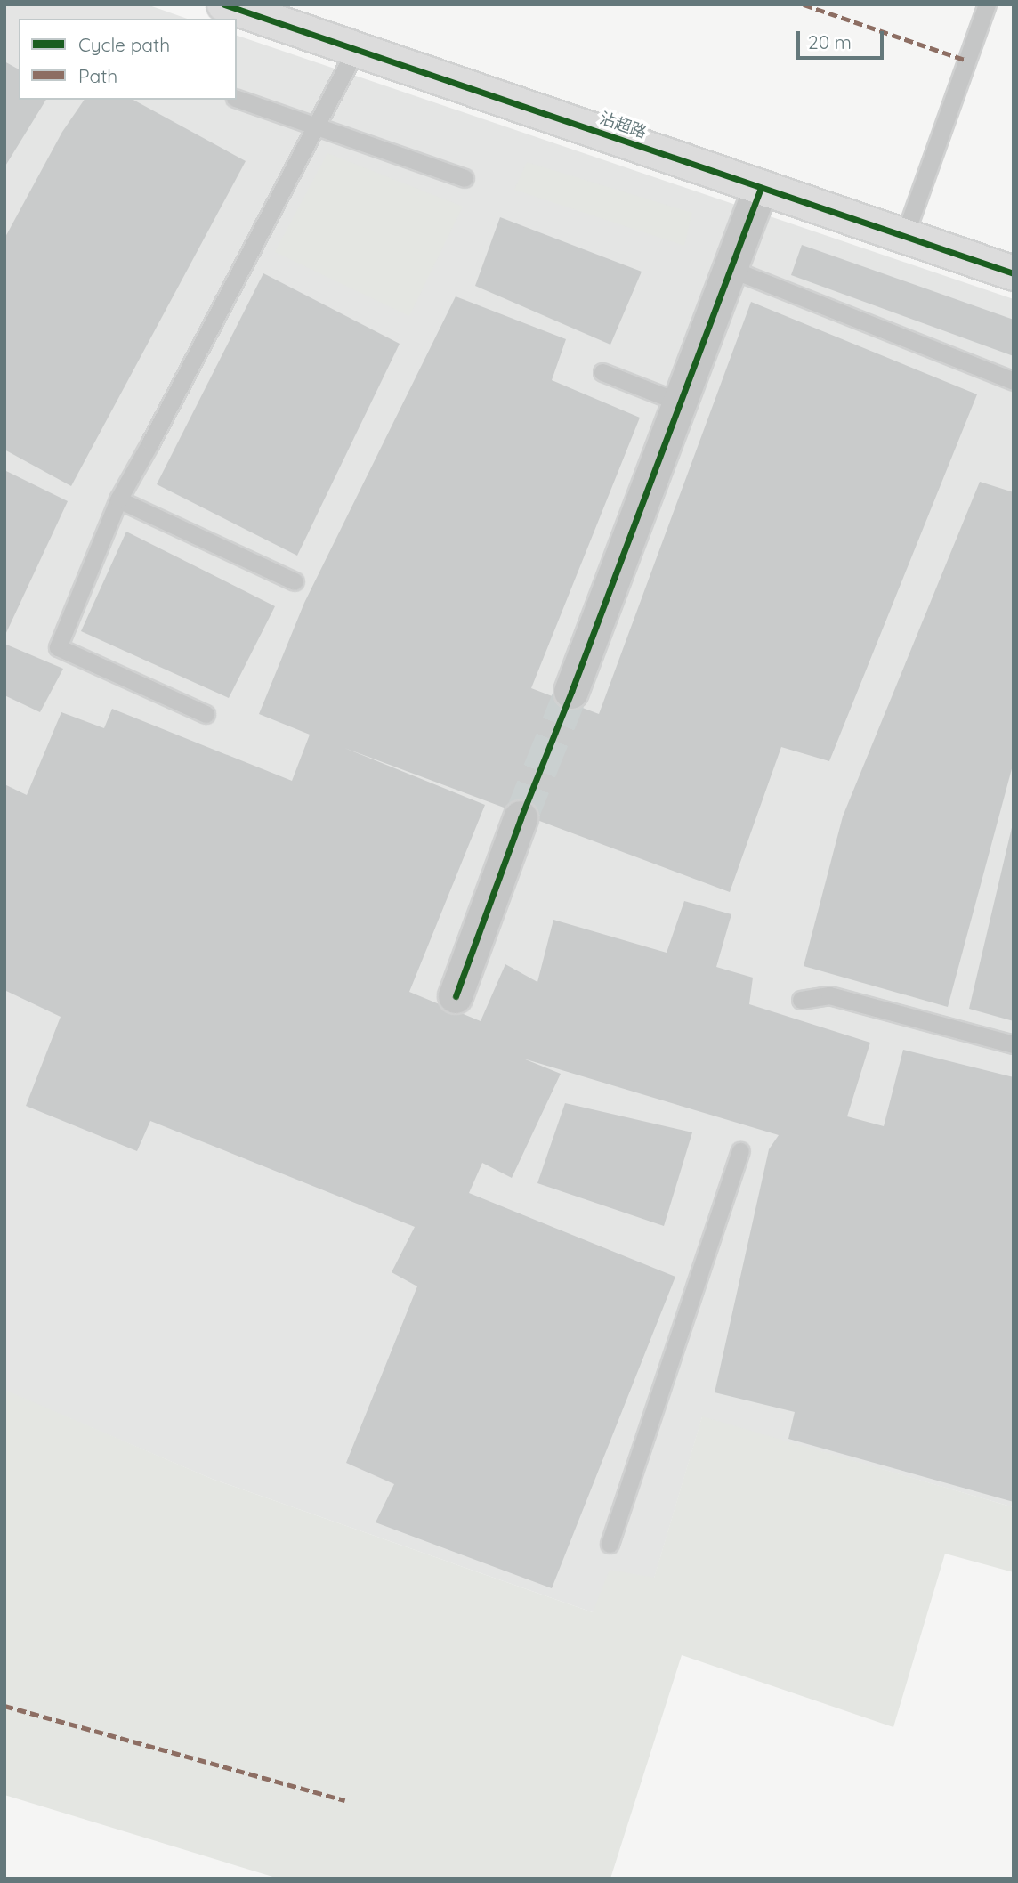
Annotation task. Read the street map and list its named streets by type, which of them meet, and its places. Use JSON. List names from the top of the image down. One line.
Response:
{"streets":{"street":["沾超路"]},"legend":["Cycle path","Path"],"scale_bar":"20 m"}
